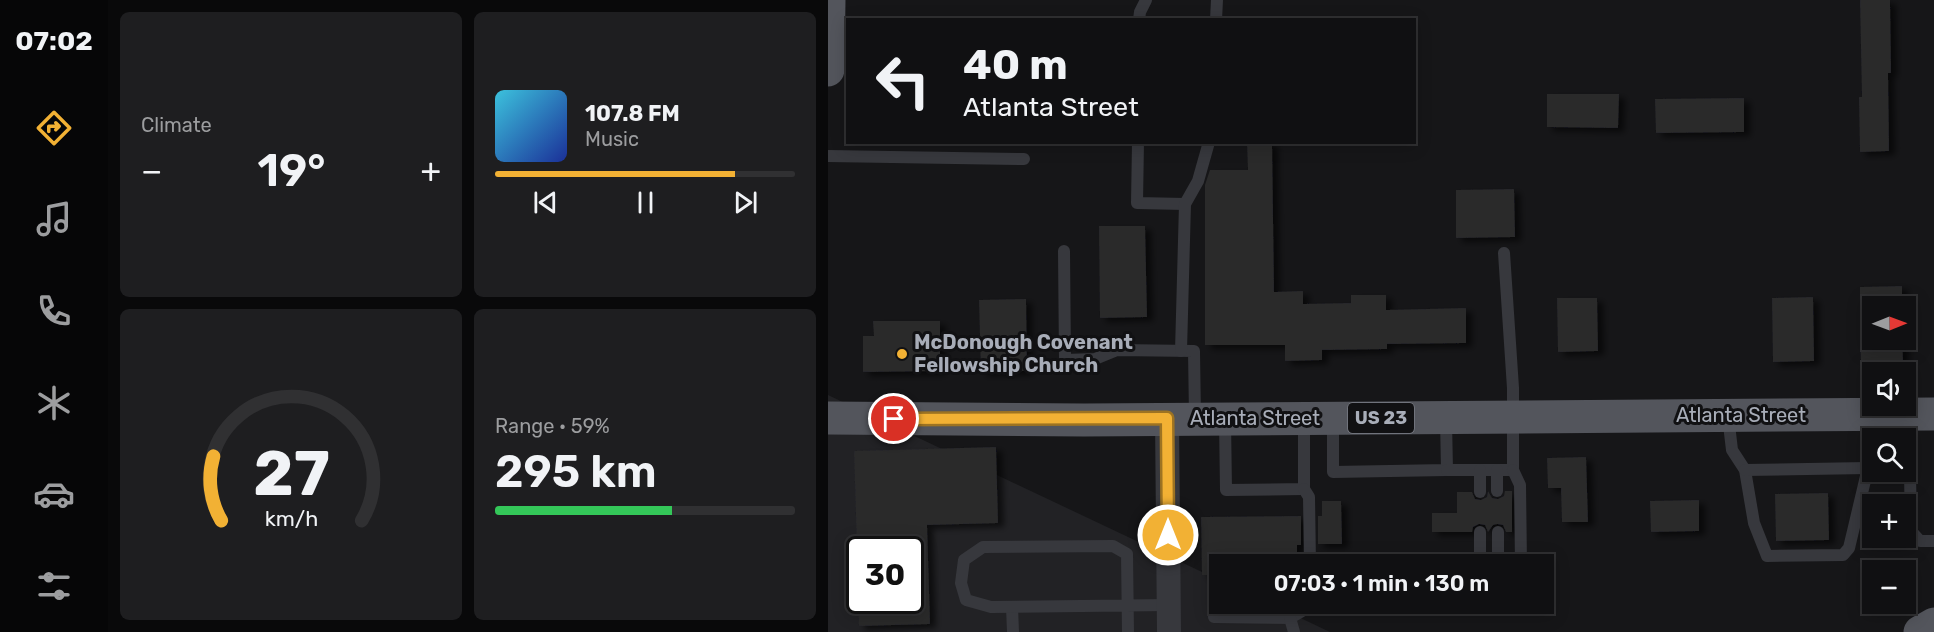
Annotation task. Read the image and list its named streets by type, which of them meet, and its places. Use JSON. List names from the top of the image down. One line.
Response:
{"streets":{"main road":["Atlanta Street","US 23"]},"places":["McDonough Covenant Fellowship Church"],"north":"right","page":{"tabs":"07:02","tile":["Climate",["Range · 59%","295 km"]],"turn":["40 m","Atlanta Street"],"song":["107.8 FM","Music"],"heat":["−","19°","+"],"map_buttons":["+","−"],"limit":"30","trip":"07:03 · 1 min · 130 m","gauge":["27","km/h"]}}
